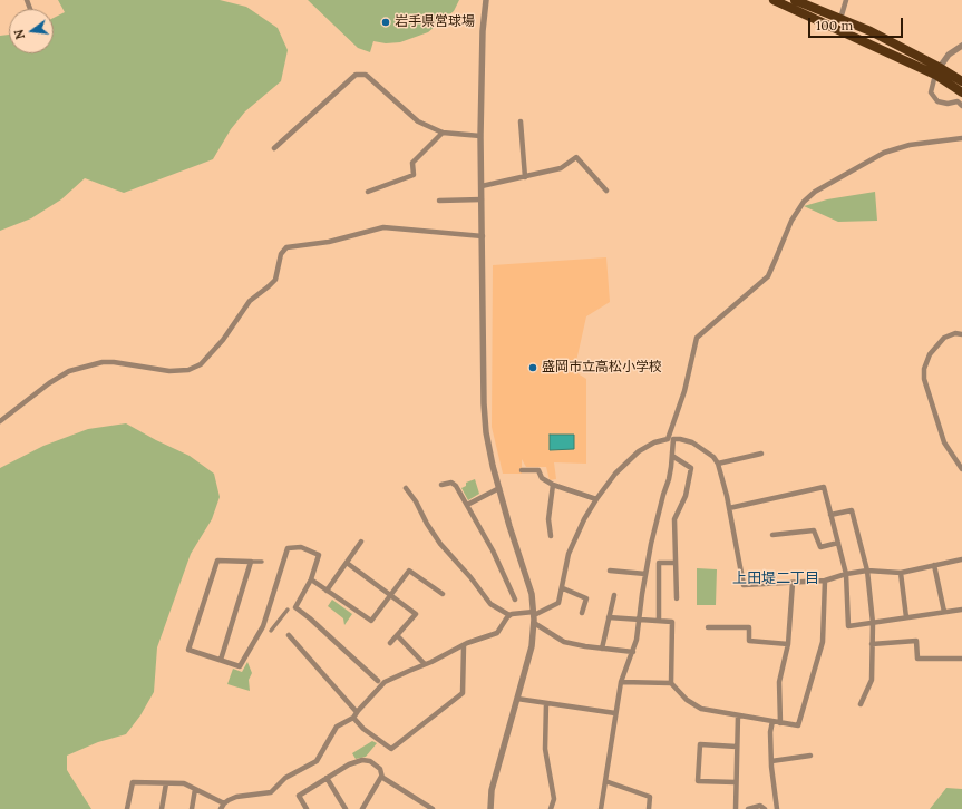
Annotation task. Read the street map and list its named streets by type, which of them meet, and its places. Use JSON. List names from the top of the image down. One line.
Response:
{"districts":["上田堤二丁目"],"places":["岩手県営球場","盛岡市立高松小学校"],"scale_bar":"100 m","north":"left"}
